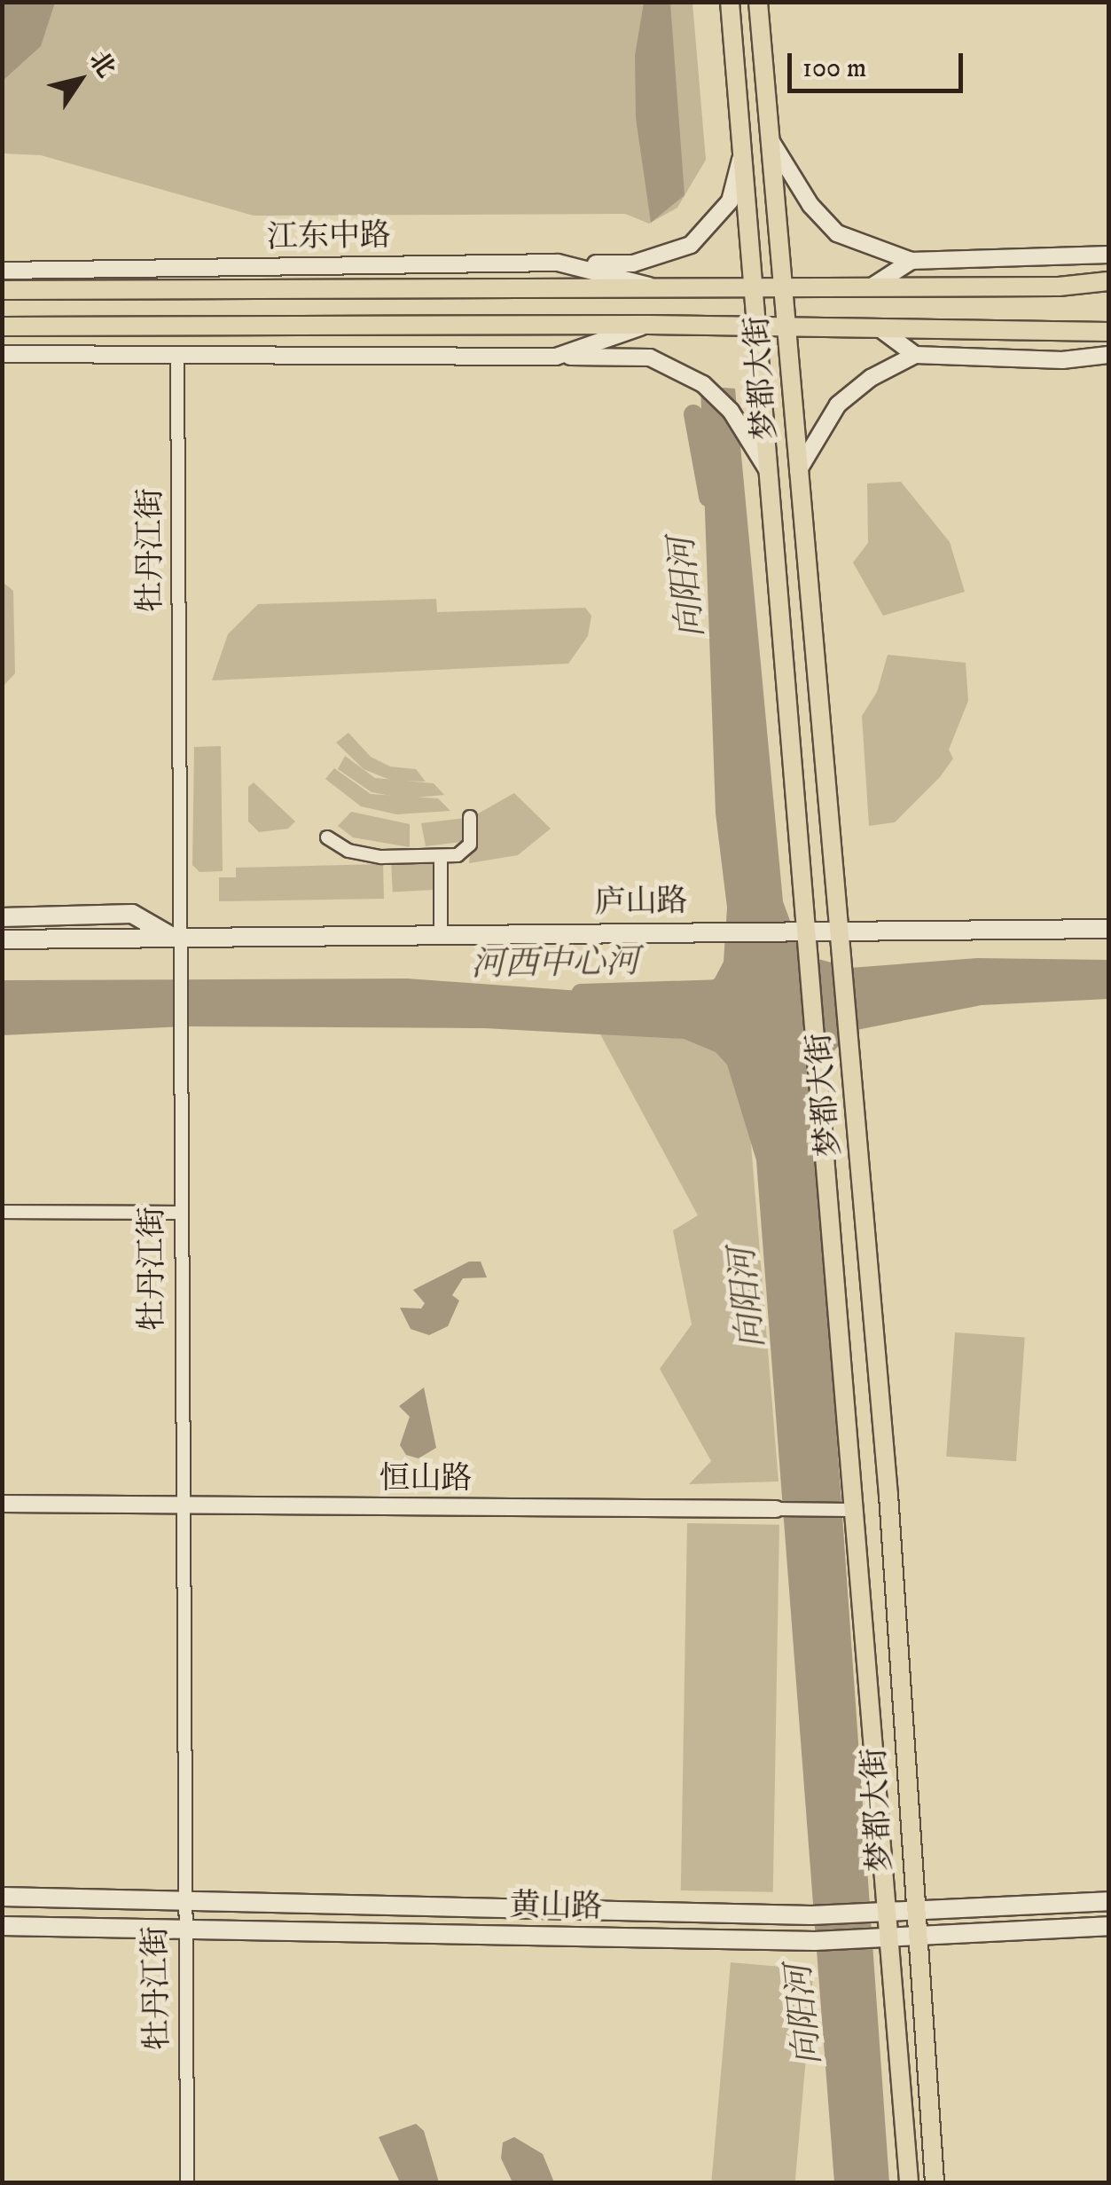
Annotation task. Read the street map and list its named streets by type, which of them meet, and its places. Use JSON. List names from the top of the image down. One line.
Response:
{"streets":{"main road":["江东中路","梦都大街","庐山路","黄山路"],"street":["牡丹江街","恒山路"]},"crossings":[["江东中路","梦都大街"],["梦都大街","庐山路"],["梦都大街","恒山路"],["梦都大街","黄山路"],["牡丹江街","庐山路"],["牡丹江街","恒山路"],["牡丹江街","黄山路"]],"water":["向阳河","河西中心河"],"scale_bar":"100 m","north":"top right"}
